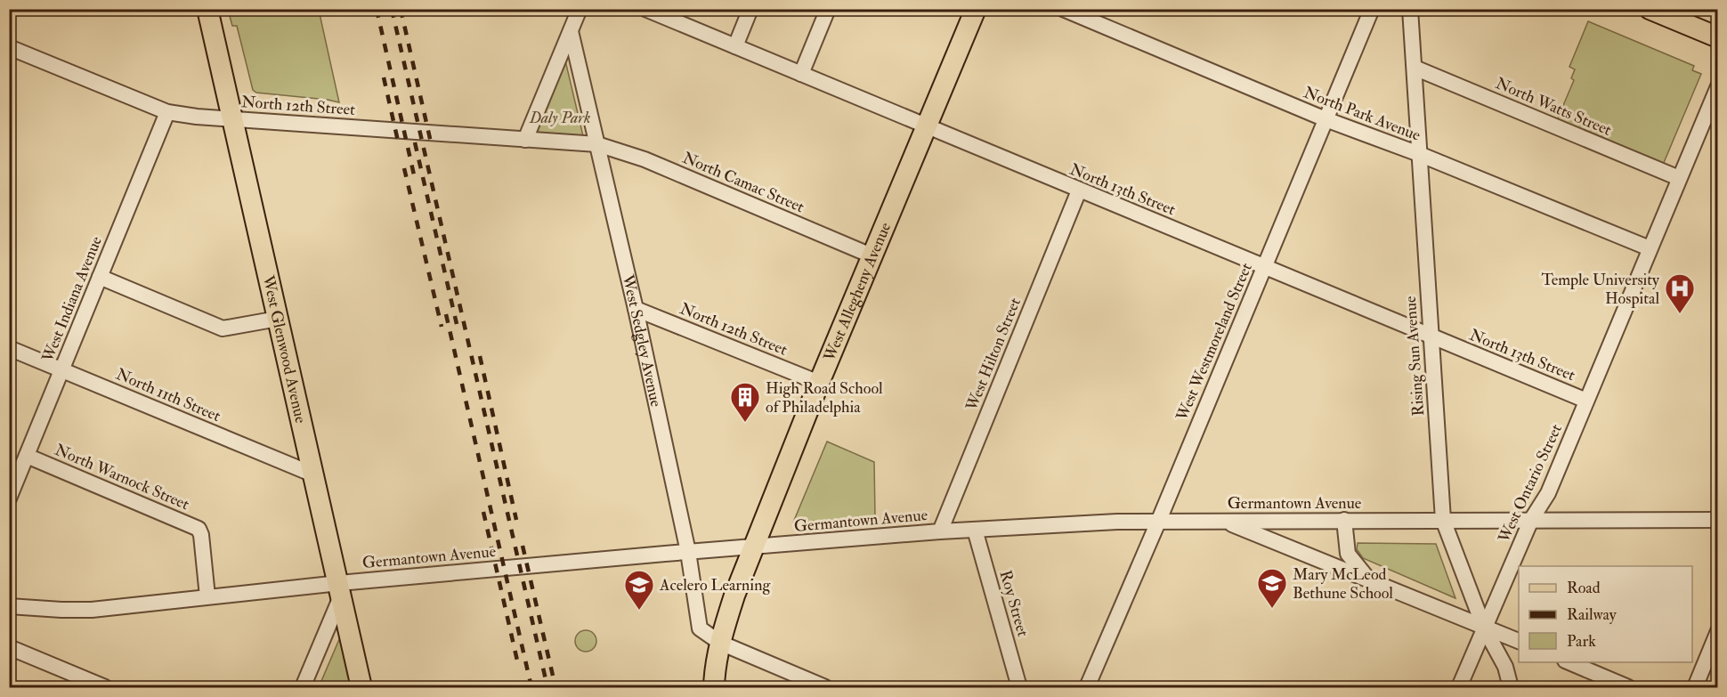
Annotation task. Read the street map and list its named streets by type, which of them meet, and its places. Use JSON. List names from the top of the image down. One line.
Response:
{"streets":{"main road":["West Allegheny Avenue","West Glenwood Avenue"],"street":["North 12th Street","North Watts Street","North Park Avenue","North Camac Street","North 13th Street","West Indiana Avenue","West Sedgley Avenue","West Westmoreland Street","West Hilton Street","Rising Sun Avenue","North 11th Street","North Warnock Street","West Ontario Street","Germantown Avenue","Roy Street"]},"crossings":[["North 12th Street","North Camac Street"],["North 12th Street","West Allegheny Avenue"],["North 12th Street","West Indiana Avenue"],["North 12th Street","West Sedgley Avenue"],["North 12th Street","West Glenwood Avenue"],["North Watts Street","Rising Sun Avenue"],["North Watts Street","West Ontario Street"],["North Park Avenue","West Westmoreland Street"],["North Park Avenue","Rising Sun Avenue"],["North Park Avenue","West Ontario Street"],["North Camac Street","West Allegheny Avenue"],["North Camac Street","West Sedgley Avenue"],["North 13th Street","West Allegheny Avenue"],["North 13th Street","West Westmoreland Street"],["North 13th Street","West Hilton Street"],["North 13th Street","Rising Sun Avenue"],["North 13th Street","West Ontario Street"],["West Allegheny Avenue","West Sedgley Avenue"],["West Allegheny Avenue","Germantown Avenue"],["West Indiana Avenue","North 11th Street"],["West Indiana Avenue","North Warnock Street"],["West Sedgley Avenue","Germantown Avenue"],["West Westmoreland Street","Germantown Avenue"],["West Glenwood Avenue","North 11th Street"],["West Glenwood Avenue","Germantown Avenue"],["West Hilton Street","Germantown Avenue"],["Rising Sun Avenue","West Ontario Street"],["Rising Sun Avenue","Germantown Avenue"],["North Warnock Street","Germantown Avenue"],["West Ontario Street","Germantown Avenue"],["Germantown Avenue","Roy Street"]],"parks":["Daly Park"],"places":{"hospital":["Temple University Hospital"],"building":["High Road School of Philadelphia"],"school or university":["Mary McLeod Bethune School","Acelero Learning"]},"legend":["Road","Railway","Park"]}
